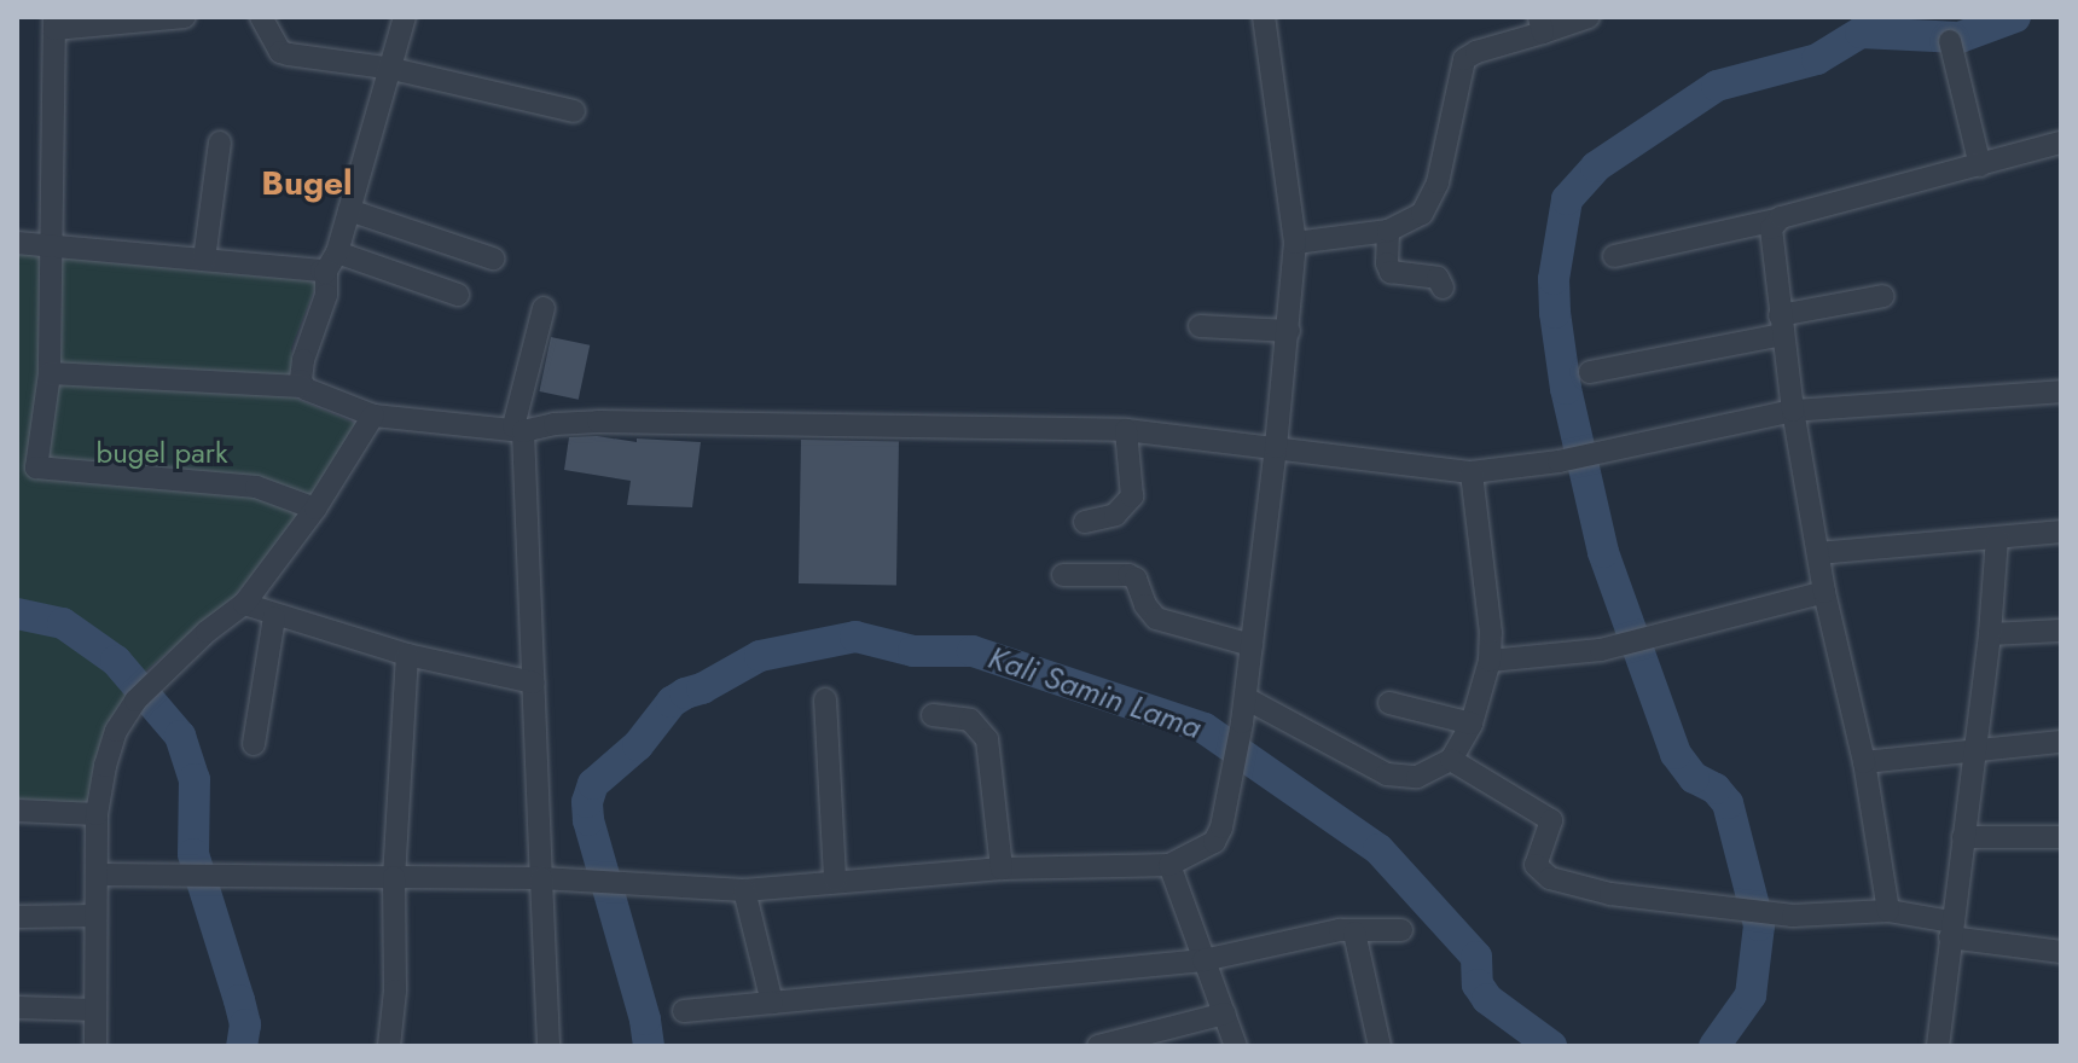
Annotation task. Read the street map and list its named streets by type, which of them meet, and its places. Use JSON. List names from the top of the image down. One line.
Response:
{"districts":["Bugel"],"water":["Kali Samin Lama"],"parks":["bugel park"]}
